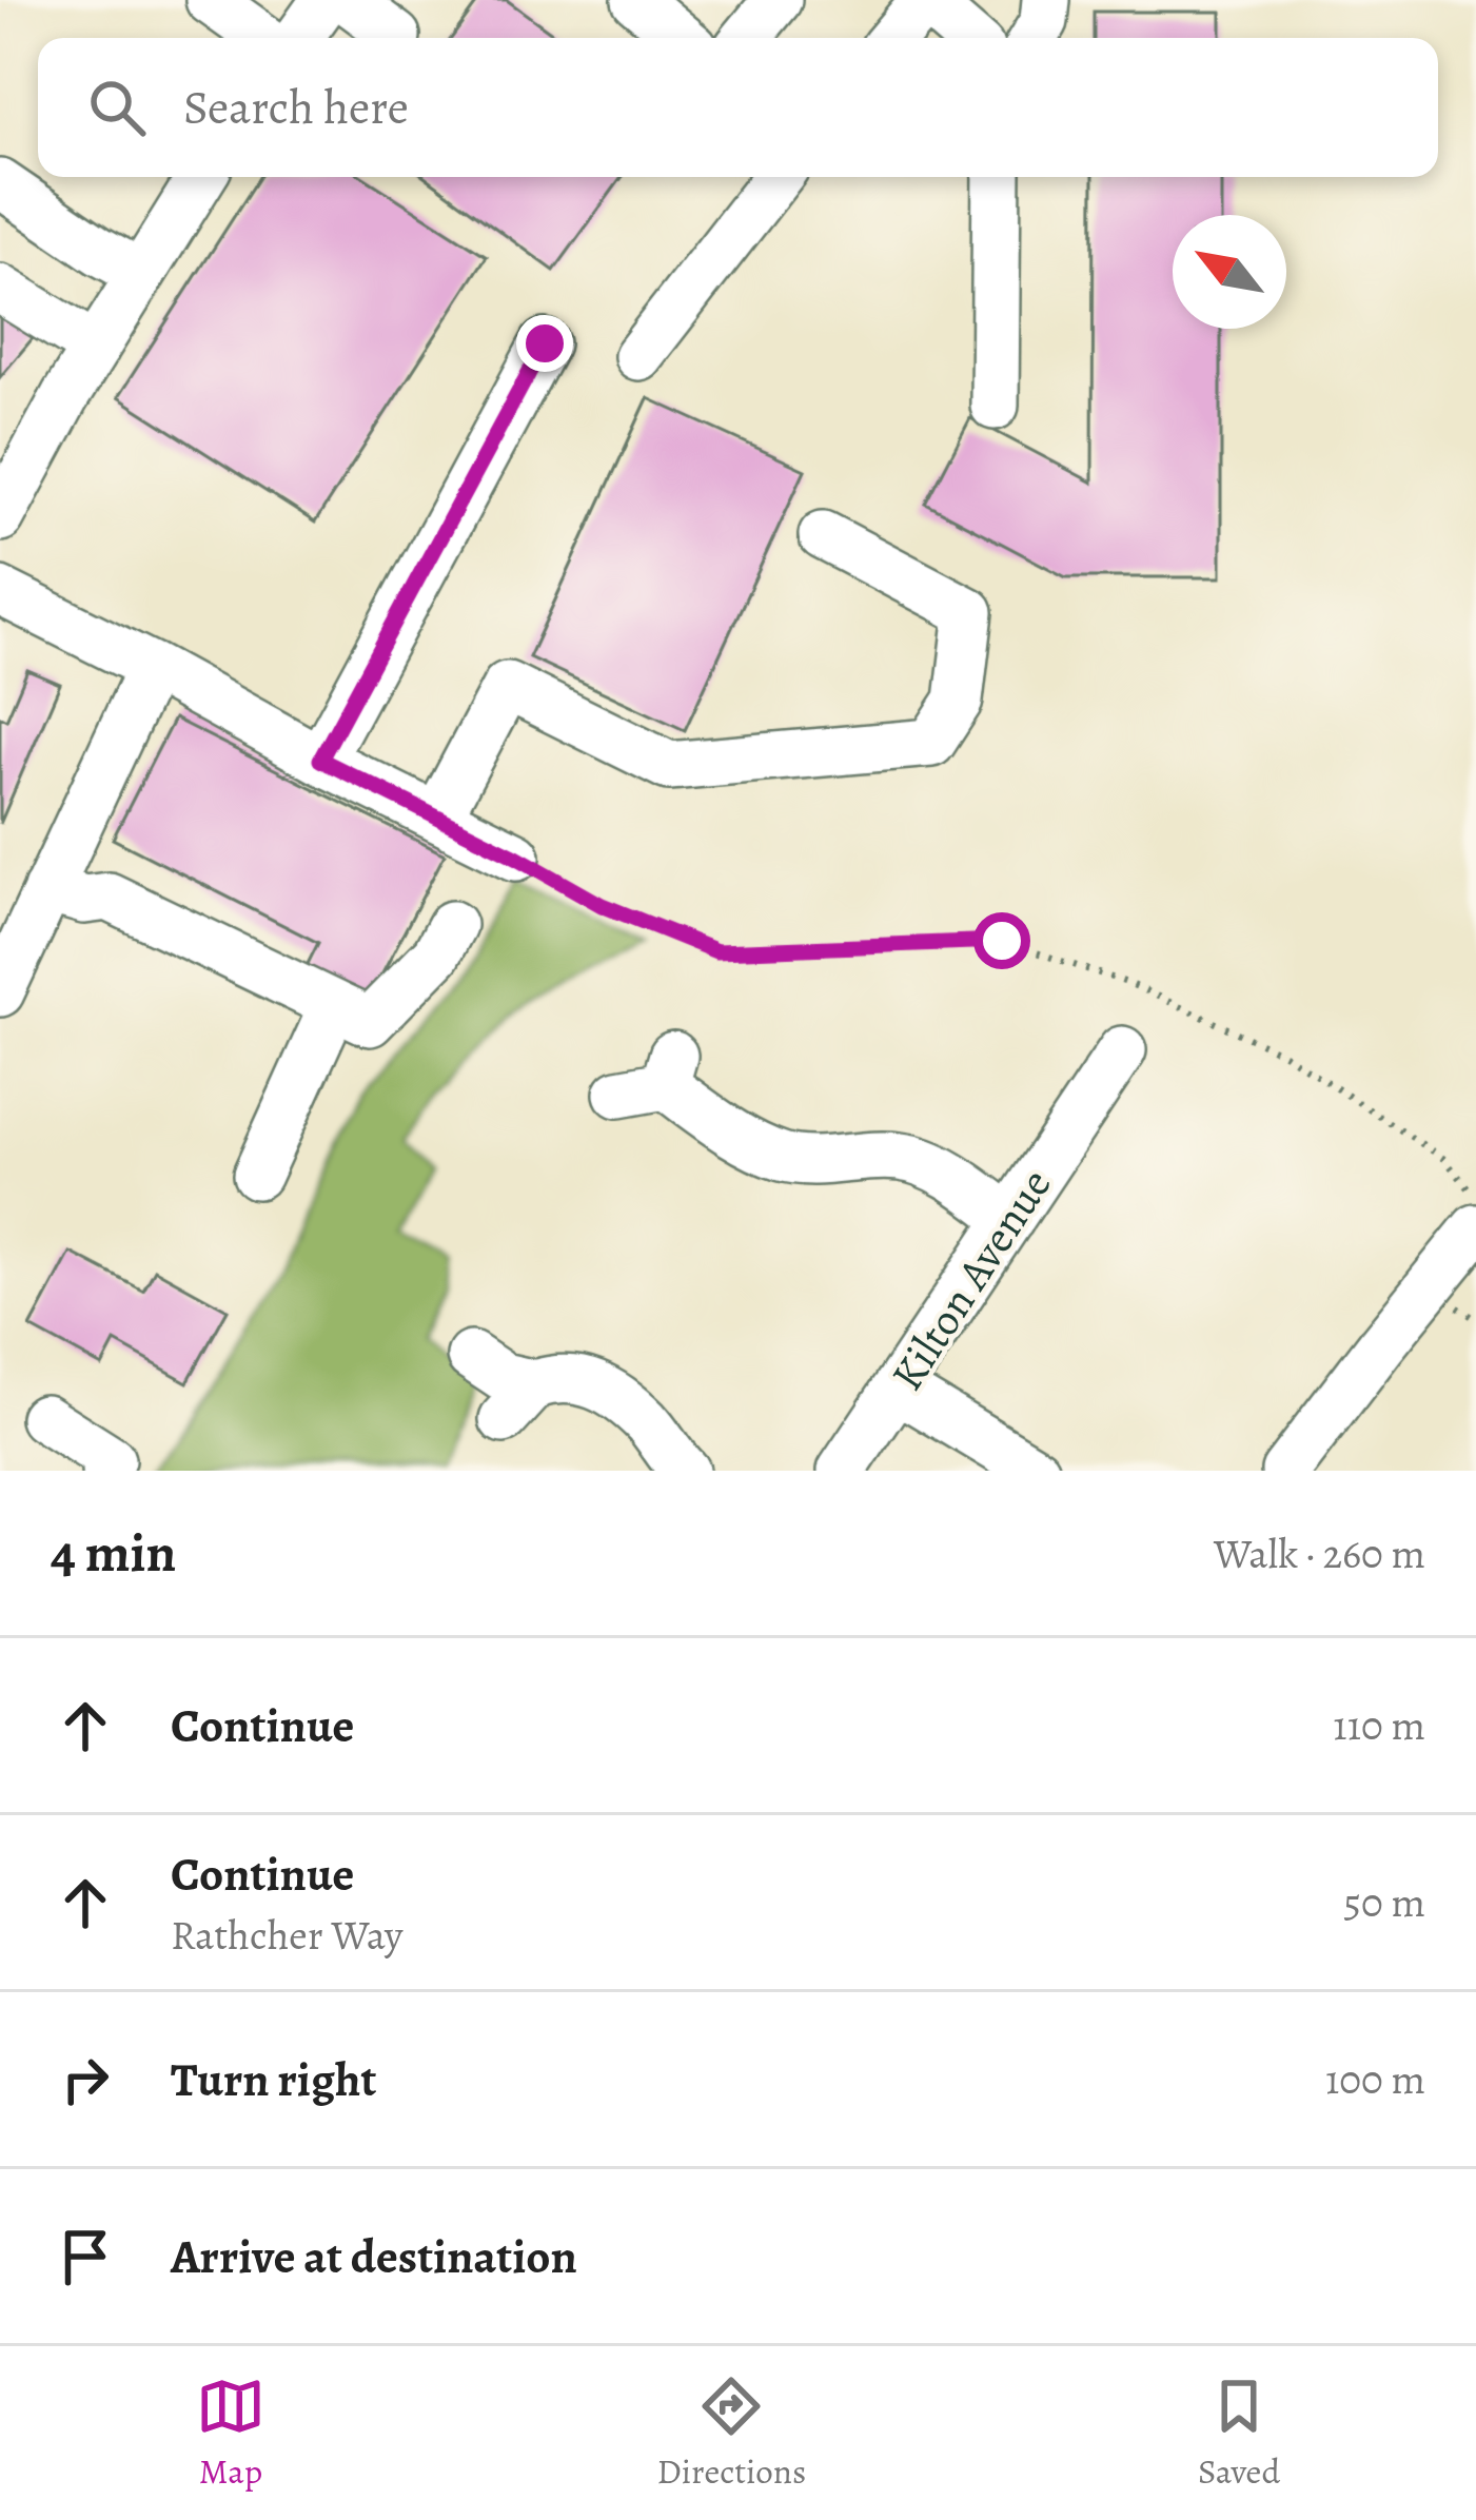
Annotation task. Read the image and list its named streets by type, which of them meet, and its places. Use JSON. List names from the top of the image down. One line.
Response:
{"streets":{"street":["Kilton Avenue"]},"north":"top left","page":{"search":"Search here","heading":["4 min","Walk · 260 m"],"list":[["Continue","110 m"],["Continue","Rathcher Way","50 m"],["Turn right","100 m"],"Arrive at destination"],"nav":["Map","Directions","Saved"]}}
